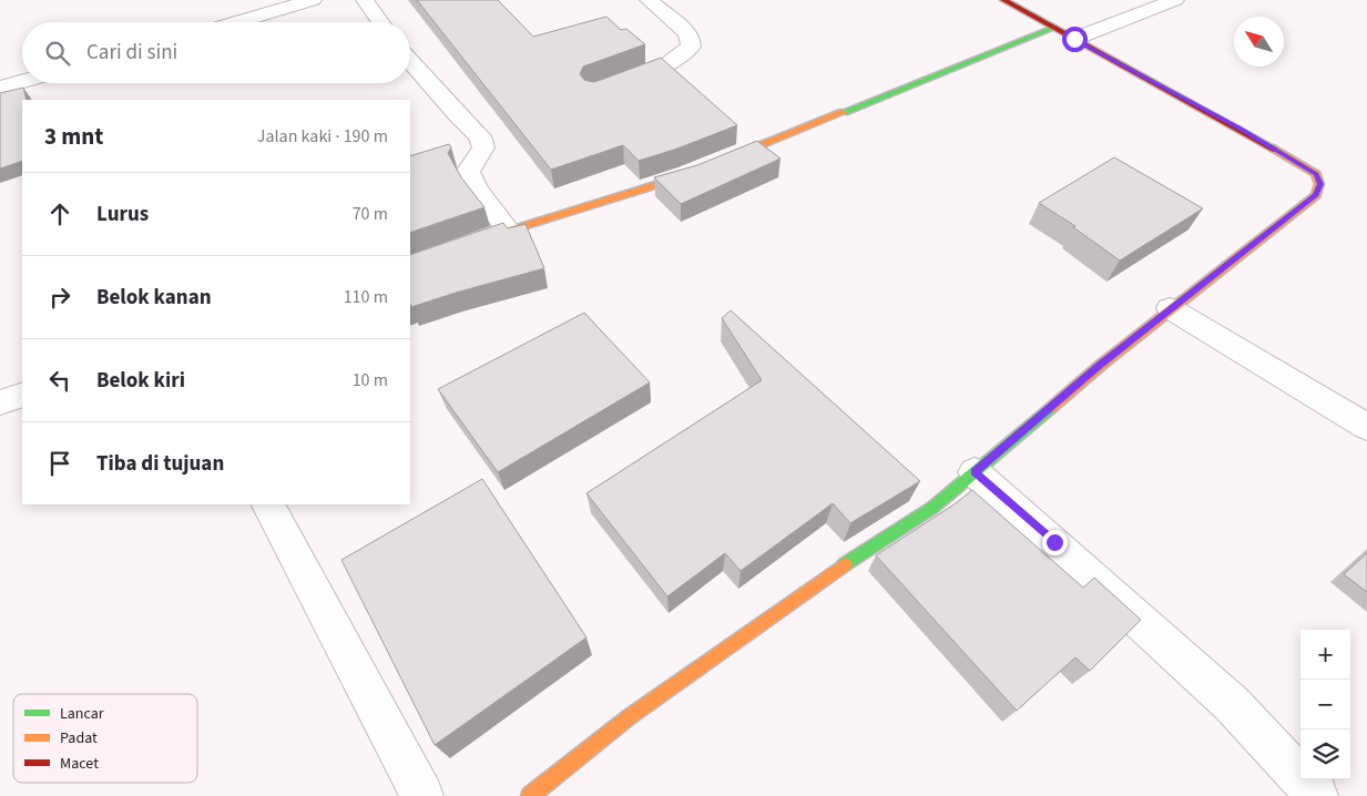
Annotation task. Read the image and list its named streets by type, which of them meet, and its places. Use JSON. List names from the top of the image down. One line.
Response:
{"legend":["Lancar","Padat","Macet"],"north":"top left","page":{"search":"Cari di sini","heading":["3 mnt","Jalan kaki · 190 m"],"list":[["Lurus","70 m"],["Belok kanan","110 m"],["Belok kiri","10 m"],"Tiba di tujuan"],"map_buttons":["+","−"]}}
